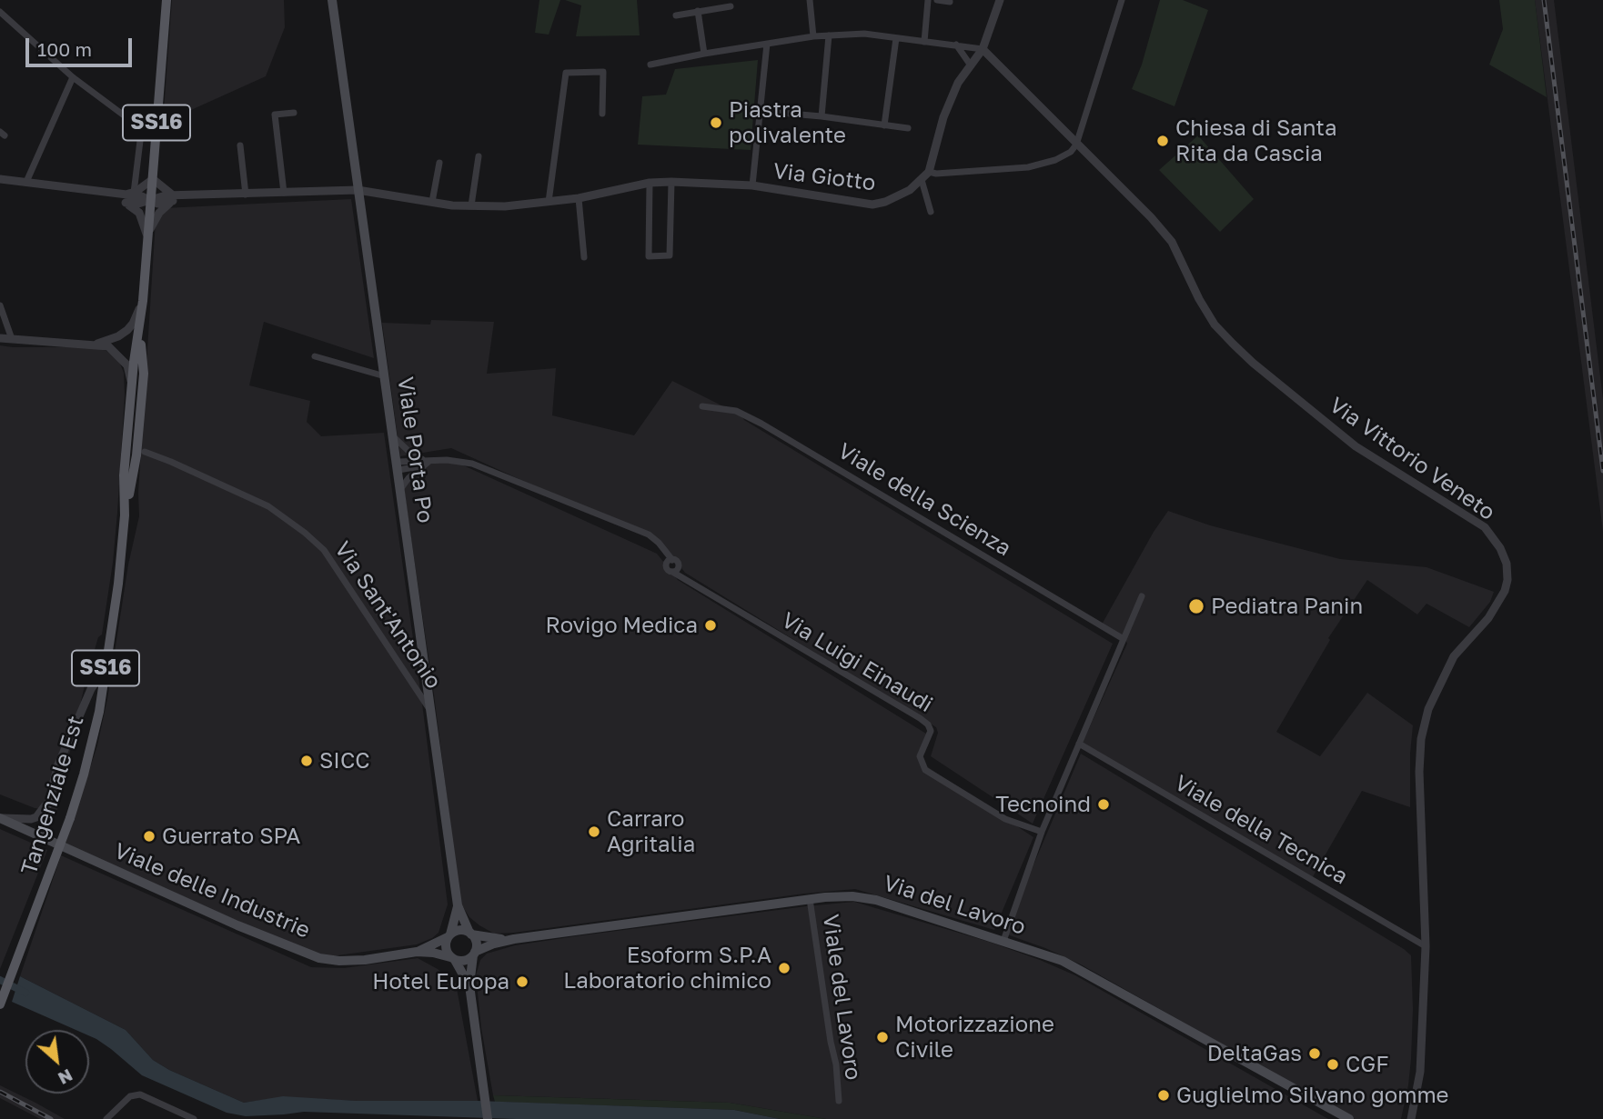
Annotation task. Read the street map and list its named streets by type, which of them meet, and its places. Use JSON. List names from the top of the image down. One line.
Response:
{"streets":{"main road":["SS16","Viale Porta Po","Tangenziale Est","Viale delle Industrie","Via del Lavoro"],"street":["Via Giotto","Via Vittorio Veneto","Viale della Scienza","Via Sant'Antonio","Via Luigi Einaudi","Viale della Tecnica","Viale del Lavoro"]},"crossings":[["Via Giotto","Viale Porta Po"],["Via Giotto","Via Vittorio Veneto"],["Via Giotto","Tangenziale Est"],["Viale Porta Po","Via Sant'Antonio"],["Viale Porta Po","Viale delle Industrie"],["Via Vittorio Veneto","Viale della Tecnica"],["Via del Lavoro","Viale del Lavoro"]],"places":["Piastra polivalente","Chiesa di Santa Rita da Cascia","Pediatra Panin","Rovigo Medica","SICC","Tecnoind","Carraro Agritalia","Guerrato SPA","Esoform S.P.A Laboratorio chimico","Hotel Europa","Motorizzazione Civile","DeltaGas","CGF","Guglielmo Silvano gomme"],"scale_bar":"100 m","north":"bottom right"}
